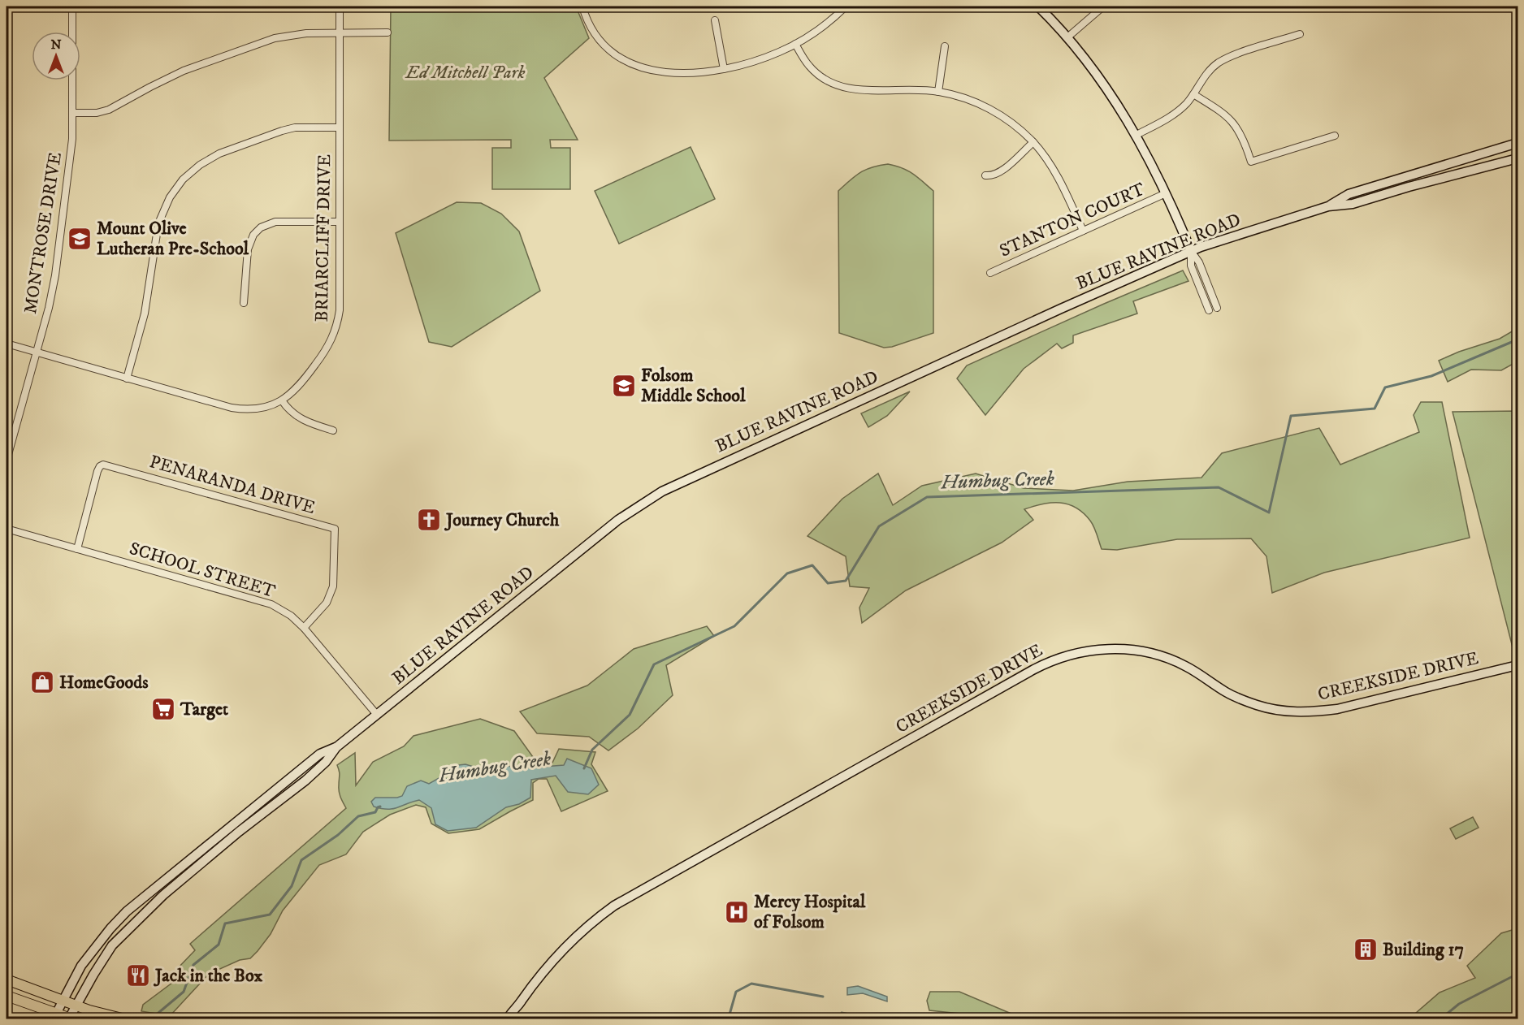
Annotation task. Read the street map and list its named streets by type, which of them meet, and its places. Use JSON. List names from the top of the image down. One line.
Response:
{"streets":{"main road":["BLUE RAVINE ROAD","CREEKSIDE DRIVE"],"street":["STANTON COURT","MONTROSE DRIVE","BRIARCLIFF DRIVE","PENARANDA DRIVE","SCHOOL STREET"]},"crossings":[["MONTROSE DRIVE","BRIARCLIFF DRIVE"],["BLUE RAVINE ROAD","SCHOOL STREET"],["PENARANDA DRIVE","SCHOOL STREET"]],"water":["Humbug Creek"],"parks":["Ed Mitchell Park"],"places":{"school or university":["Mount Olive Lutheran Pre-School","Folsom Middle School"],"church":["Journey Church"],"shop":["HomeGoods"],"supermarket":["Target"],"hospital":["Mercy Hospital of Folsom"],"building":["Building 17"],"restaurant":["Jack in the Box"]},"north":"top"}
